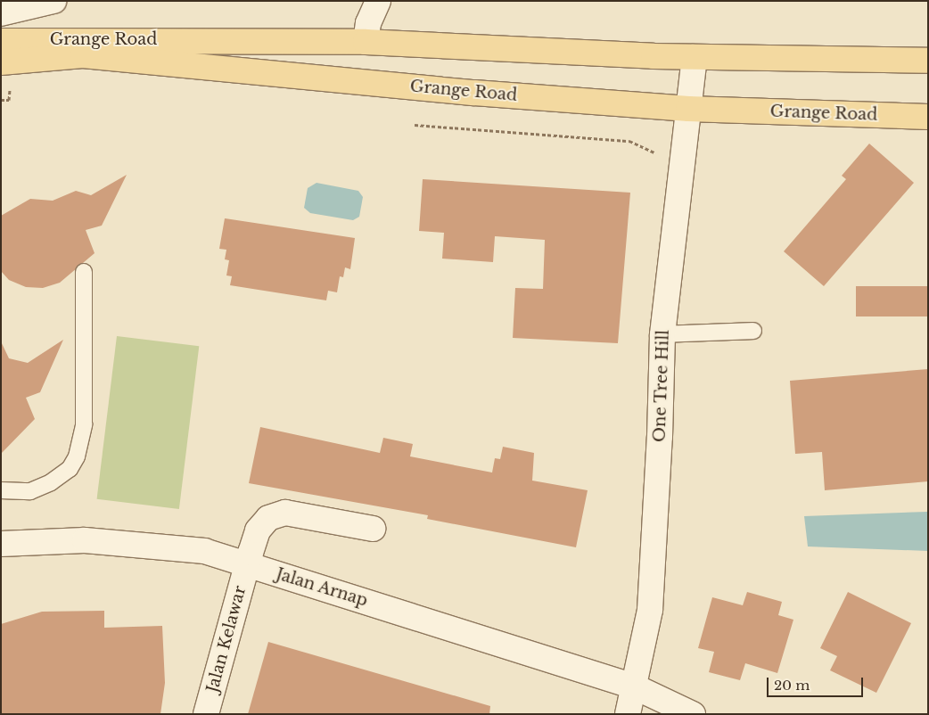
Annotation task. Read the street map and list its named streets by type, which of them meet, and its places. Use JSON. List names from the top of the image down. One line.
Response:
{"streets":{"main road":["Grange Road"],"street":["One Tree Hill","Jalan Arnap","Jalan Kelawar"]},"crossings":[["Grange Road","One Tree Hill"],["One Tree Hill","Jalan Arnap"],["Jalan Arnap","Jalan Kelawar"]],"scale_bar":"20 m"}
